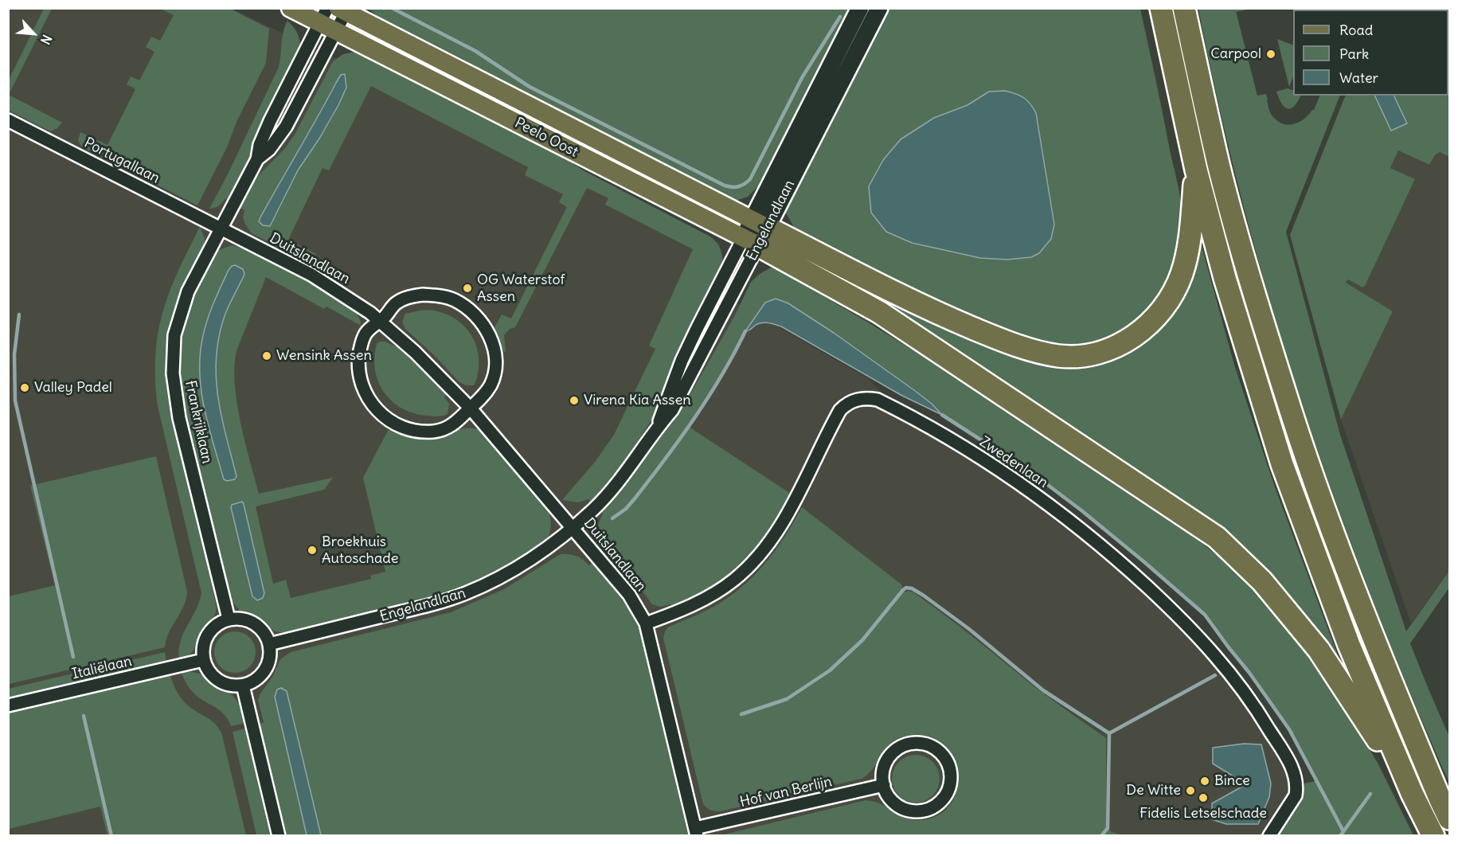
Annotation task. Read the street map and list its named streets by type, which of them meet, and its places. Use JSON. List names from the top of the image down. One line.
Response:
{"streets":{"main road":["Peelo Oost","Engelandlaan"],"street":["Portugallaan","Duitslandlaan","Frankrijklaan","Zwedenlaan","Italiëlaan","Hof van Berlijn"]},"crossings":[["Peelo Oost","Engelandlaan"],["Peelo Oost","Frankrijklaan"],["Portugallaan","Duitslandlaan"],["Portugallaan","Frankrijklaan"],["Engelandlaan","Duitslandlaan"],["Engelandlaan","Frankrijklaan"],["Engelandlaan","Italiëlaan"],["Duitslandlaan","Frankrijklaan"],["Duitslandlaan","Zwedenlaan"],["Duitslandlaan","Hof van Berlijn"],["Frankrijklaan","Italiëlaan"]],"places":["Carpool","OG Waterstof Assen","Wensink Assen","Valley Padel","Virena Kia Assen","Broekhuis Autoschade","Bince","De Witte","Fidelis Letselschade"],"legend":["Road","Park","Water"],"north":"bottom right"}
